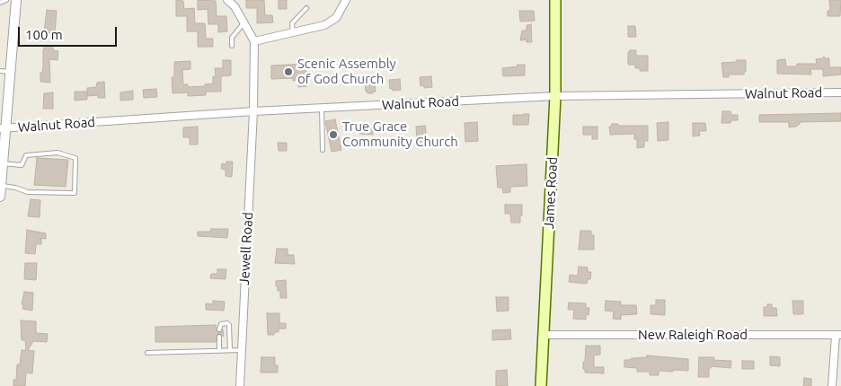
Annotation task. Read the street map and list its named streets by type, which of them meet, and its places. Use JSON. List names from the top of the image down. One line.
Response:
{"streets":{"main road":["James Road"],"street":["Walnut Road","Jewell Road","New Raleigh Road"]},"crossings":[["Walnut Road","James Road"],["Walnut Road","Jewell Road"],["James Road","New Raleigh Road"]],"places":["Scenic Assembly of God Church","True Grace Community Church"],"scale_bar":"100 m"}
